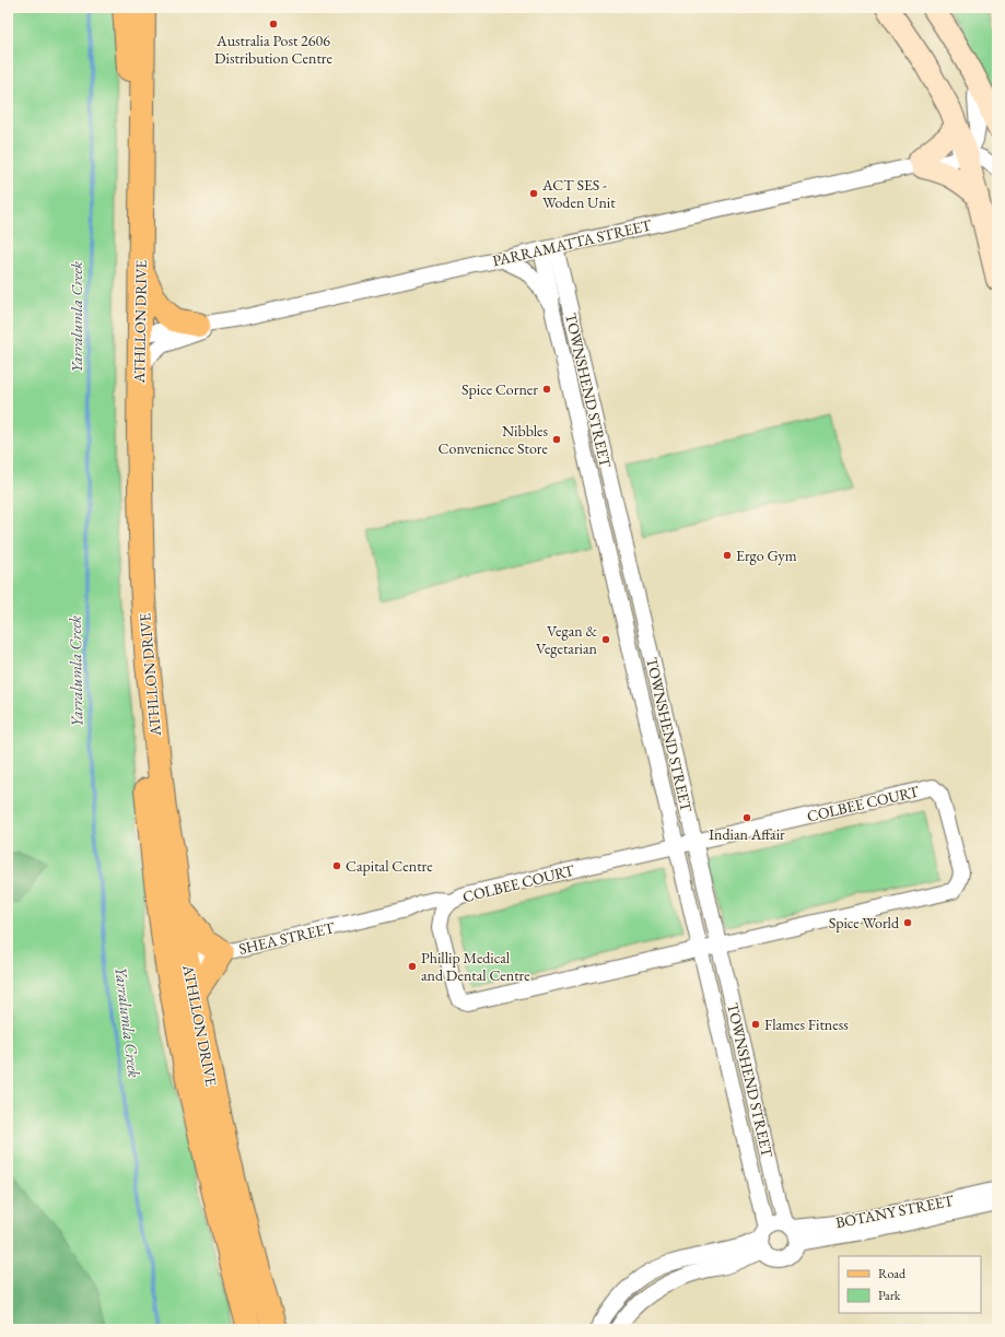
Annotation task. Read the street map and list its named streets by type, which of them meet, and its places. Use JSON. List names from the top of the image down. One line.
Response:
{"streets":{"main road":["ATHLLON DRIVE"],"street":["PARRAMATTA STREET","TOWNSHEND STREET","COLBEE COURT","SHEA STREET","BOTANY STREET"]},"crossings":[["PARRAMATTA STREET","ATHLLON DRIVE"],["PARRAMATTA STREET","TOWNSHEND STREET"],["ATHLLON DRIVE","SHEA STREET"],["TOWNSHEND STREET","COLBEE COURT"],["TOWNSHEND STREET","BOTANY STREET"],["COLBEE COURT","SHEA STREET"]],"water":["Yarralumla Creek"],"places":["Australia Post 2606 Distribution Centre","ACT SES - Woden Unit","Spice Corner","Nibbles Convenience Store","Ergo Gym","Vegan & Vegetarian","Indian Affair","Capital Centre","Spice World","Phillip Medical and Dental Centre","Flames Fitness"],"legend":["Road","Park"]}
